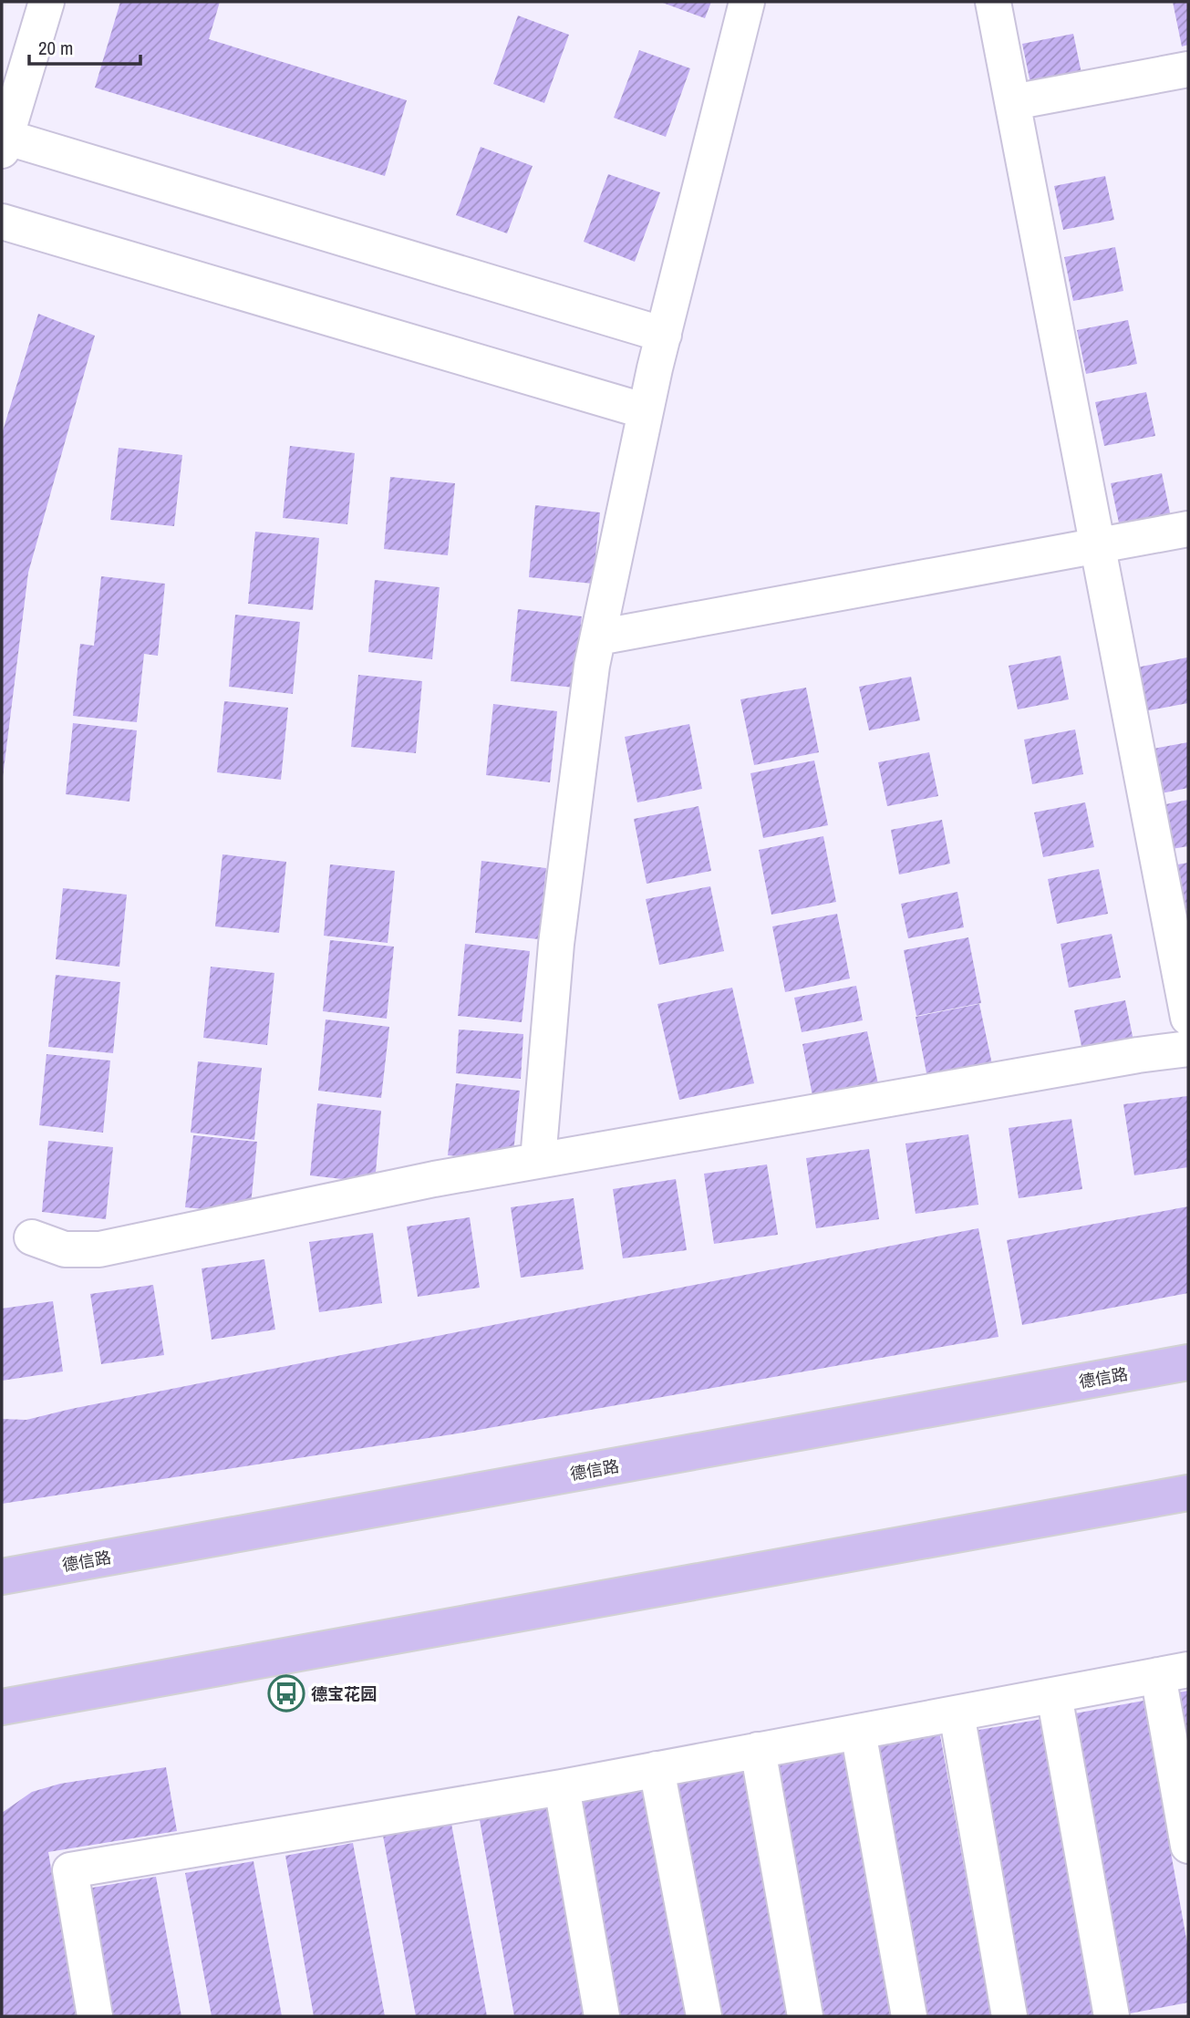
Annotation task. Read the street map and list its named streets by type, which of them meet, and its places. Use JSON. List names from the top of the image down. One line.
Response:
{"streets":{"main road":["德信路"]},"places":{"bus stop":["德宝花园"]},"scale_bar":"20 m"}
